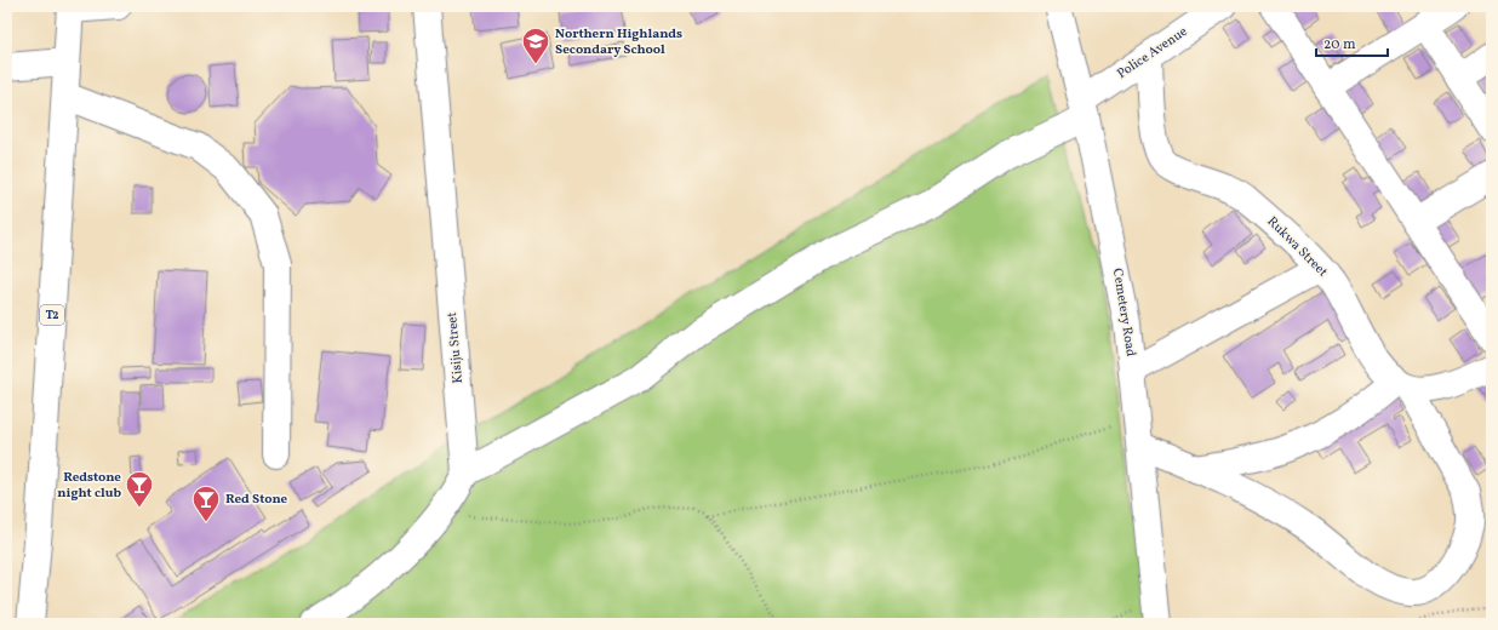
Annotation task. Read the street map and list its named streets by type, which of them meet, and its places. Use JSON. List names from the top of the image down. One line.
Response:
{"streets":{"main road":["Police Avenue","Rukwa Street","Cemetery Road","T2","Kisiju Street"]},"crossings":[["Police Avenue","Rukwa Street"],["Police Avenue","Cemetery Road"],["Police Avenue","Kisiju Street"],["Rukwa Street","Cemetery Road"]],"places":{"school or university":["Northern Highlands Secondary School"],"bar":["Redstone night club","Red Stone"]},"scale_bar":"20 m"}
